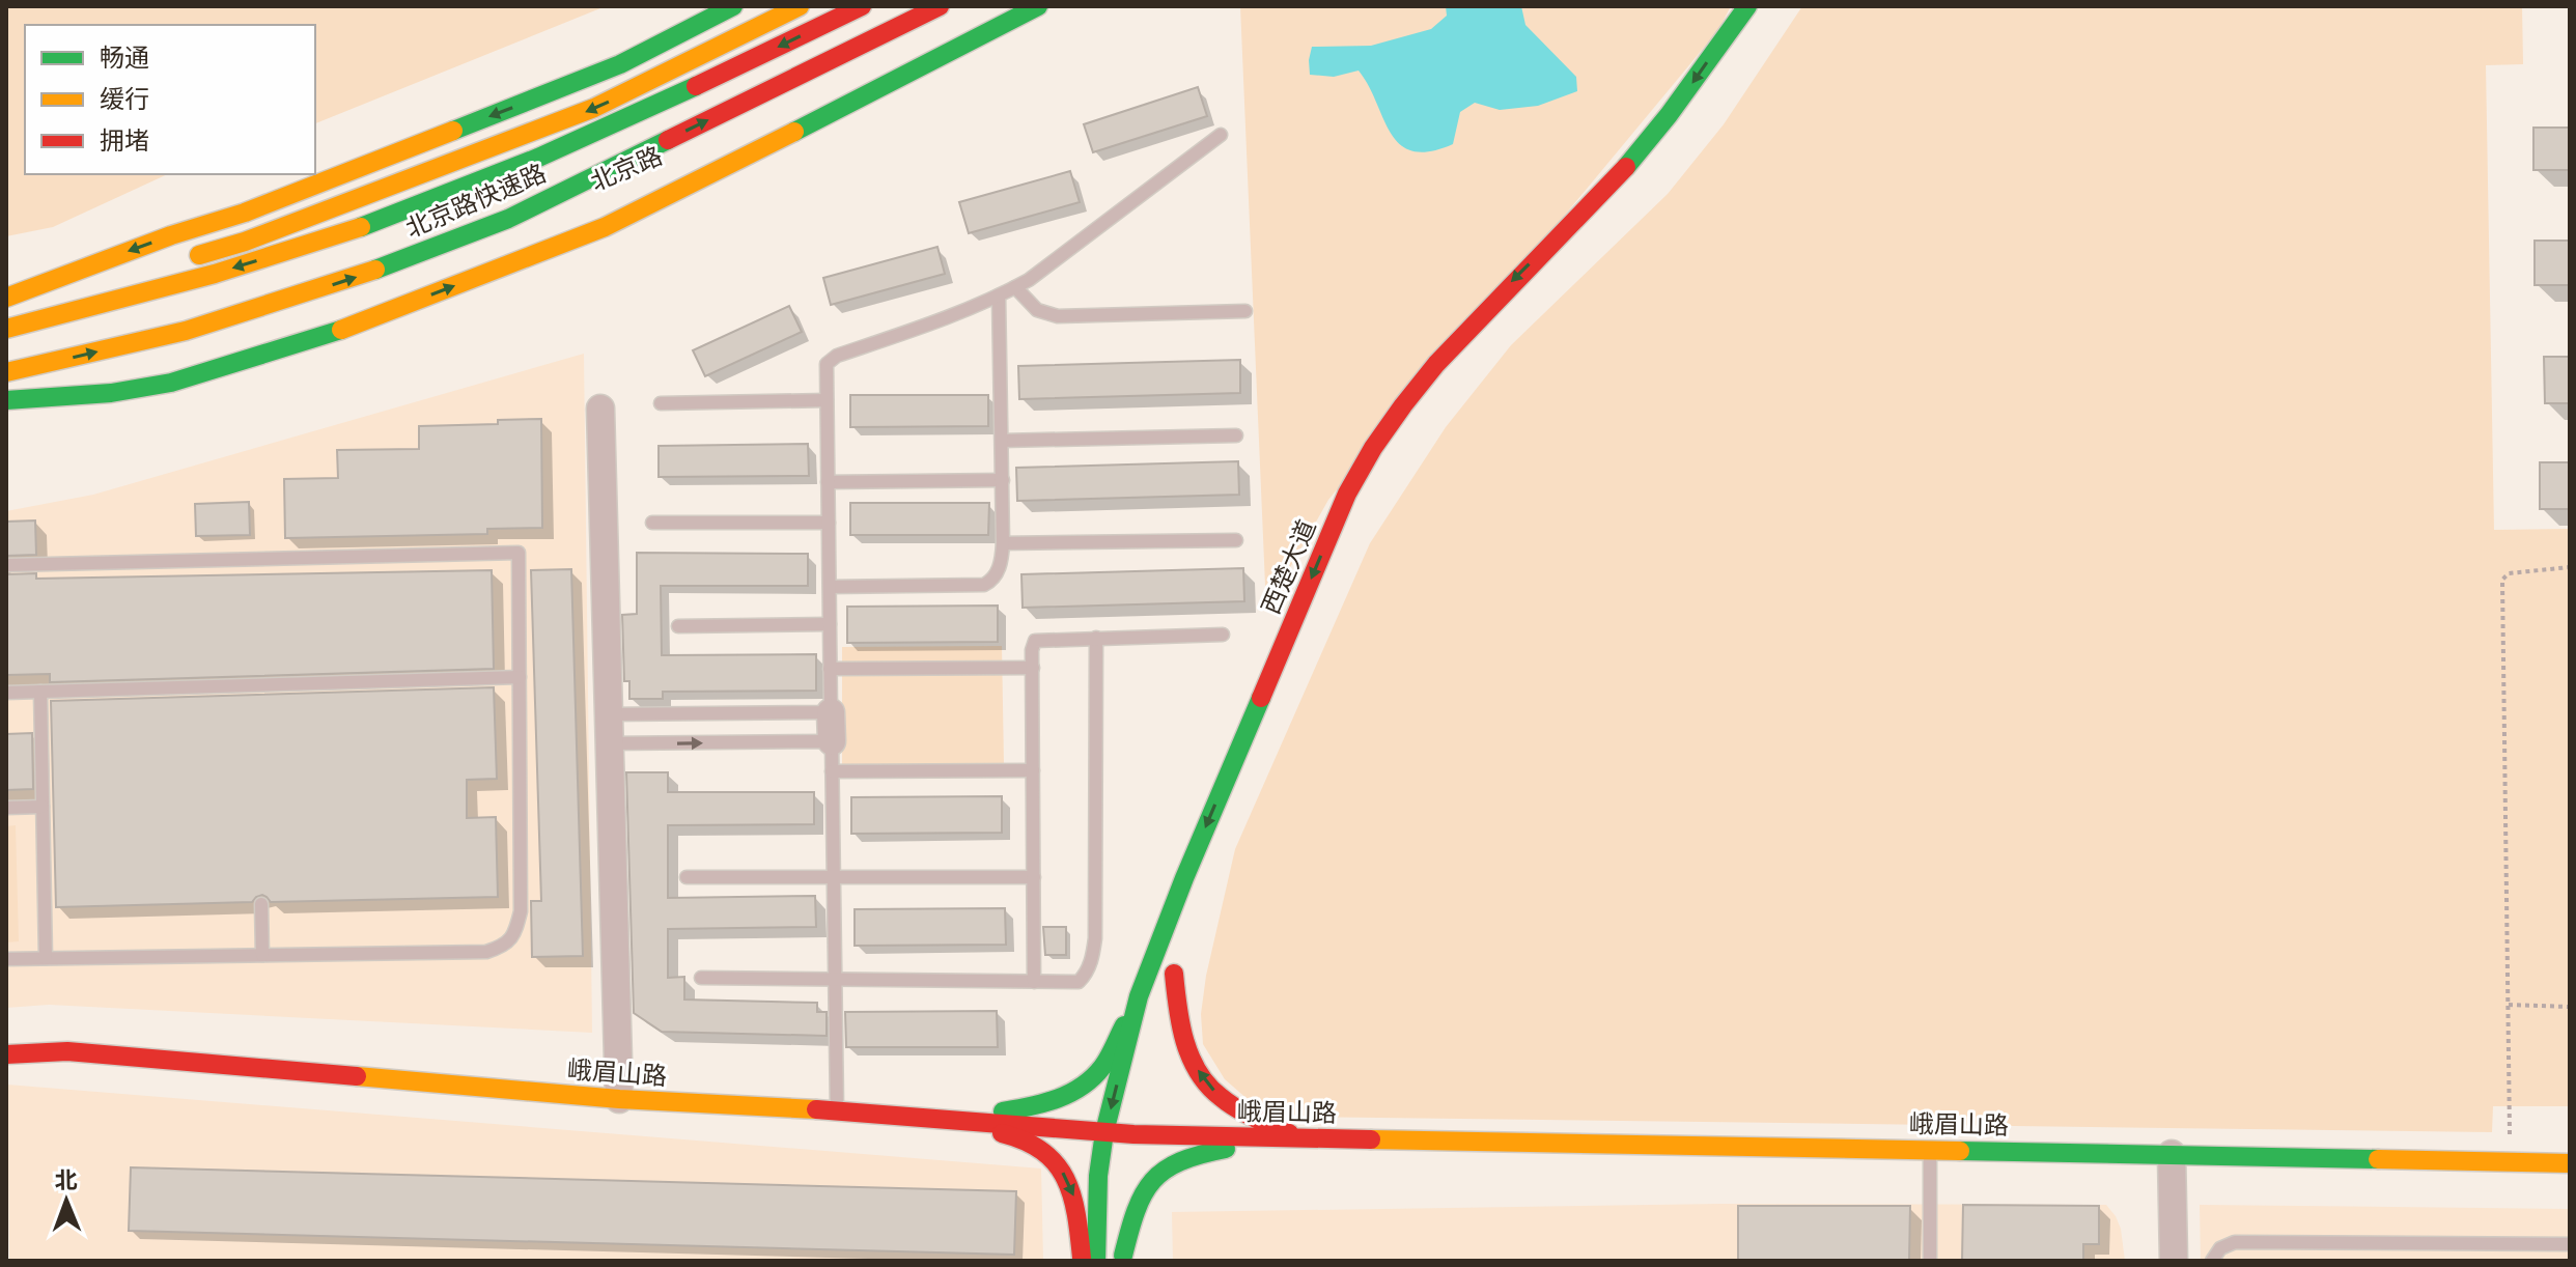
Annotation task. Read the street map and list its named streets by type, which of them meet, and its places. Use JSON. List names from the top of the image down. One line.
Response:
{"streets":{"main road":["北京路","北京路快速路","西楚大道","峨眉山路"]},"crossings":[["西楚大道","峨眉山路"]],"legend":["畅通","缓行","拥堵"],"north":"top"}
